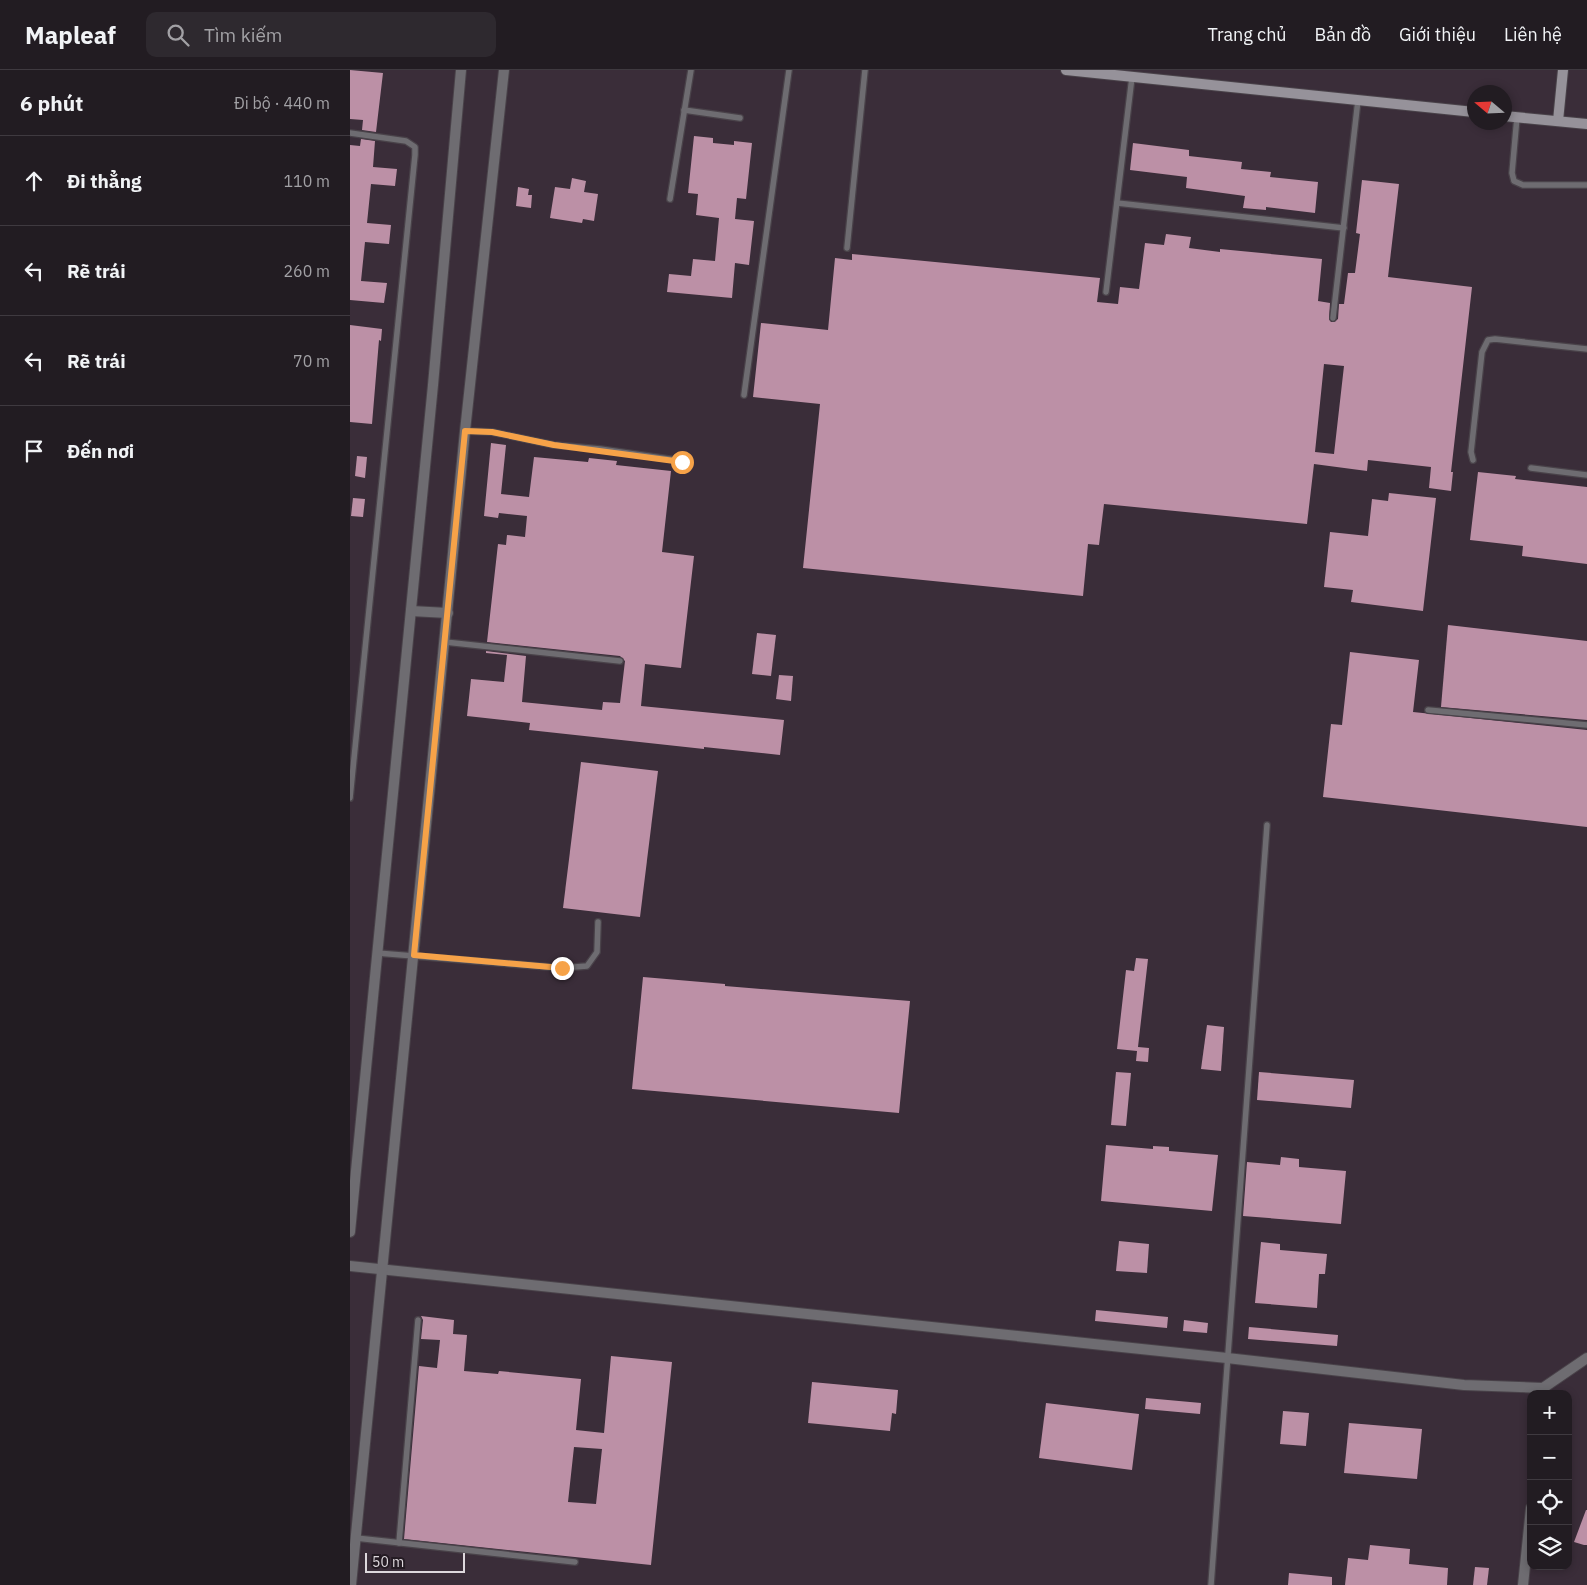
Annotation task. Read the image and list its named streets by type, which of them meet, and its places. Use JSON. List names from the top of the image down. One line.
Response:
{"scale_bar":"50 m","north":"left","page":{"header":"Mapleaf","search":"Tìm kiếm","nav":["Trang chủ","Bản đồ","Giới thiệu","Liên hệ"],"heading":["6 phút","Đi bộ · 440 m"],"list":[["Đi thẳng","110 m"],["Rẽ trái","260 m"],["Rẽ trái","70 m"],"Đến nơi"],"map_buttons":["+","−"],"scale":"50 m"}}
